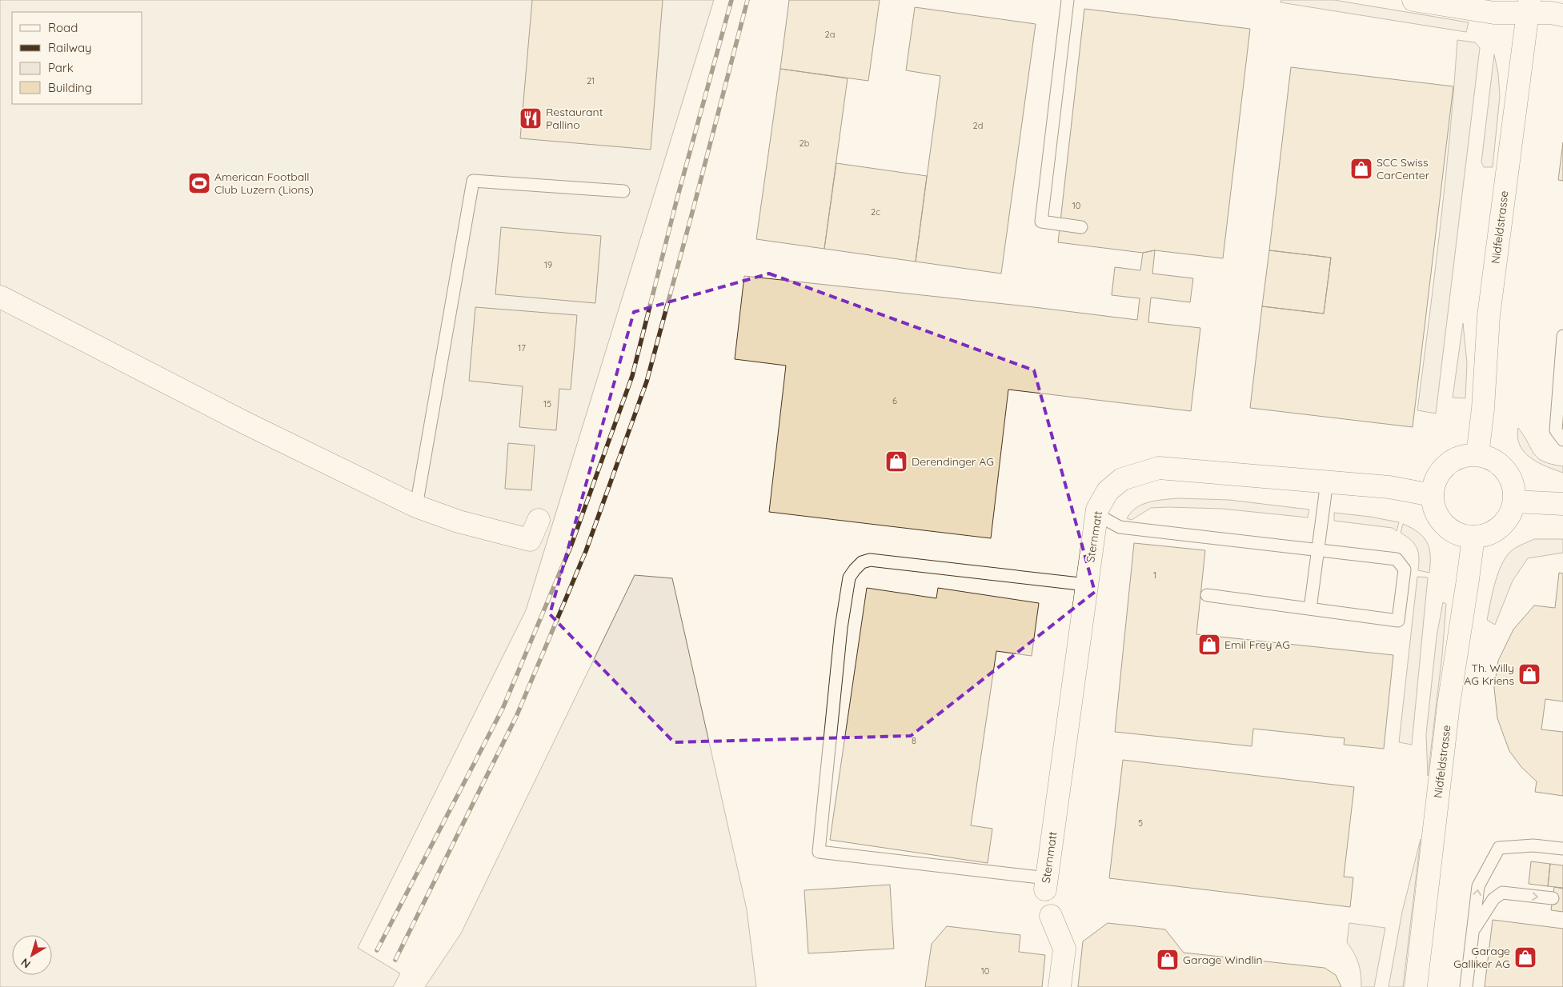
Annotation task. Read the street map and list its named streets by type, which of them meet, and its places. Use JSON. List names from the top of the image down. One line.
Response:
{"streets":{"street":["Nidfeldstrasse","Sternmatt"]},"crossings":[["Nidfeldstrasse","Sternmatt"]],"places":{"restaurant":["Restaurant Pallino"],"shop":["SCC Swiss CarCenter","Derendinger AG","Emil Frey AG","Th. Willy AG Kriens","Garage Galliker AG","Garage Windlin"],"sports":["American Football Club Luzern (Lions)"]},"house_numbers":["2a","21","2d","2b","10","2c","19","17","6","15","1","8","5","10"],"legend":["Road","Railway","Park","Building"],"north":"bottom left"}
